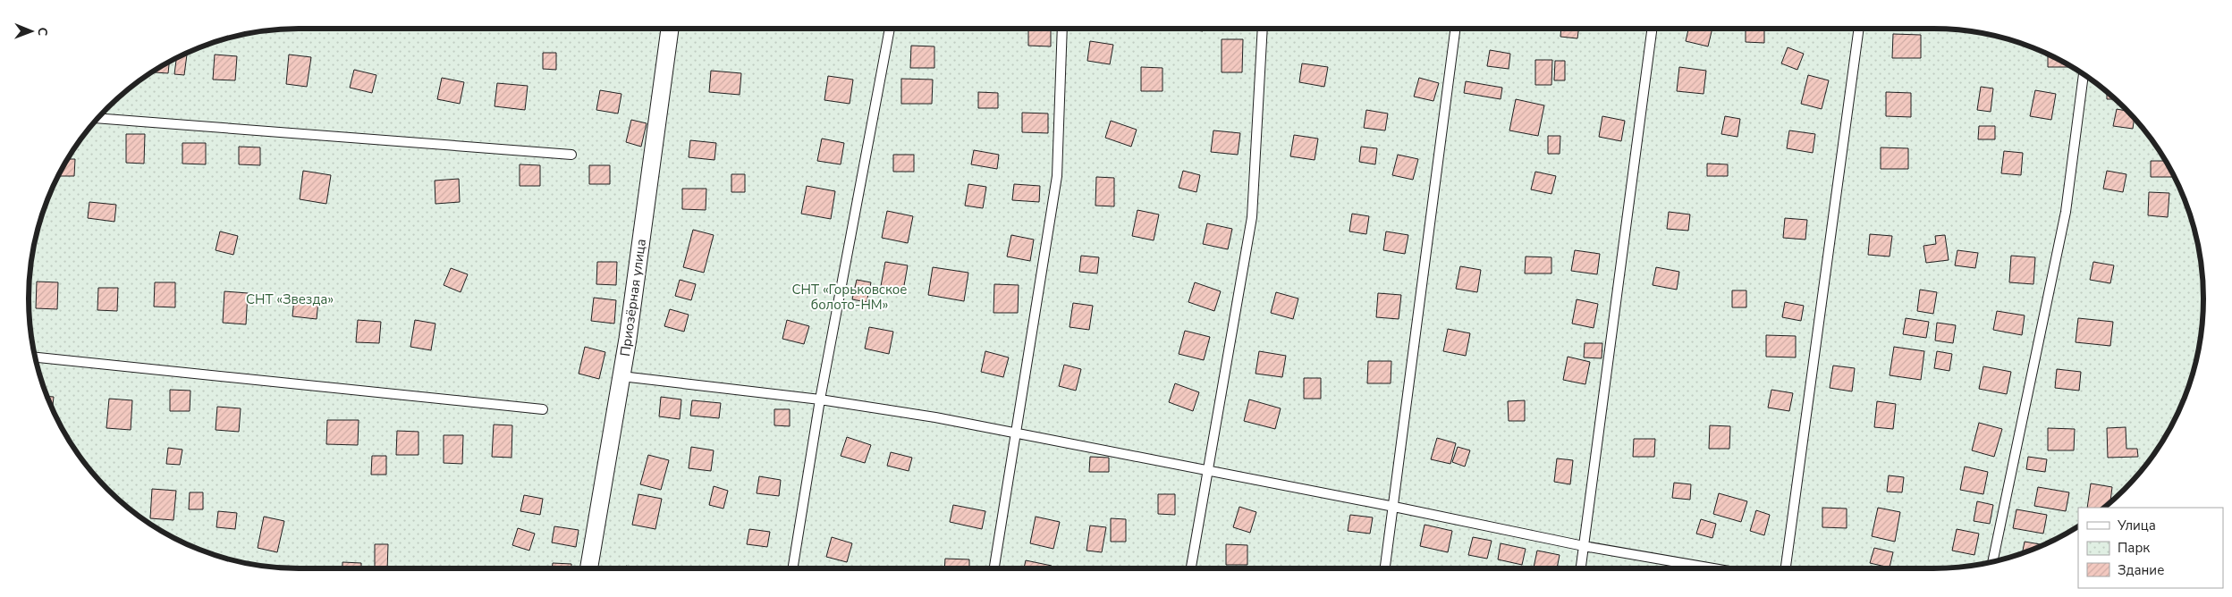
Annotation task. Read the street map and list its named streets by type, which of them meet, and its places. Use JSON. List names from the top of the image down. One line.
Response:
{"streets":{"street":["Приозёрная улица"]},"parks":["СНТ «Горьковское болото-НМ»","СНТ «Звезда»"],"legend":["Улица","Парк","Здание"],"north":"right"}
